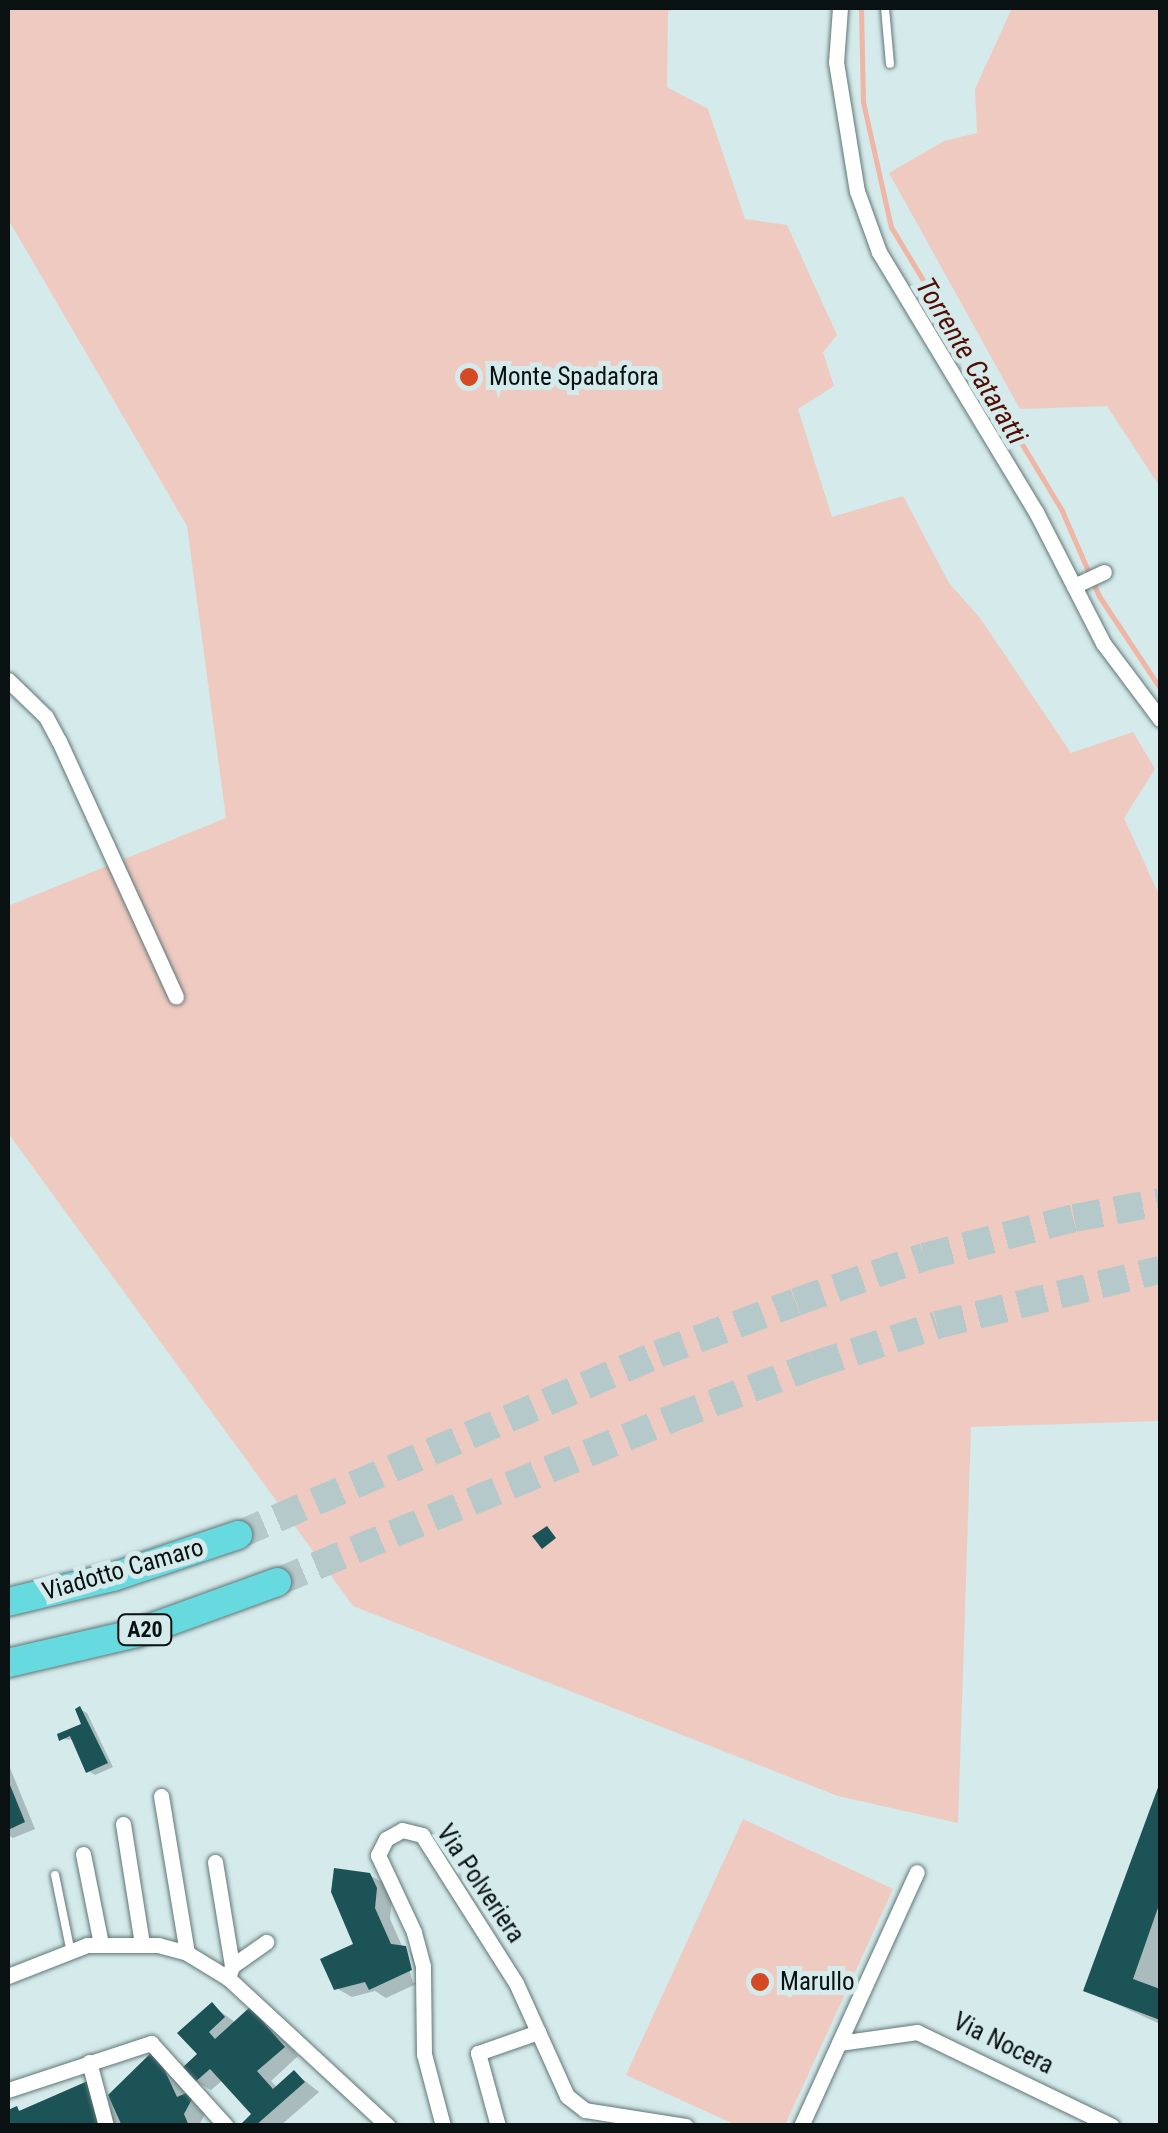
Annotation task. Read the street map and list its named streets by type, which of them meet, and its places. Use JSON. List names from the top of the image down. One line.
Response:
{"streets":{"highway":["Viadotto Camaro","A20"],"street":["Via Polveriera","Via Nocera"]},"water":["Torrente Cataratti"],"places":["Monte Spadafora","Marullo"]}
